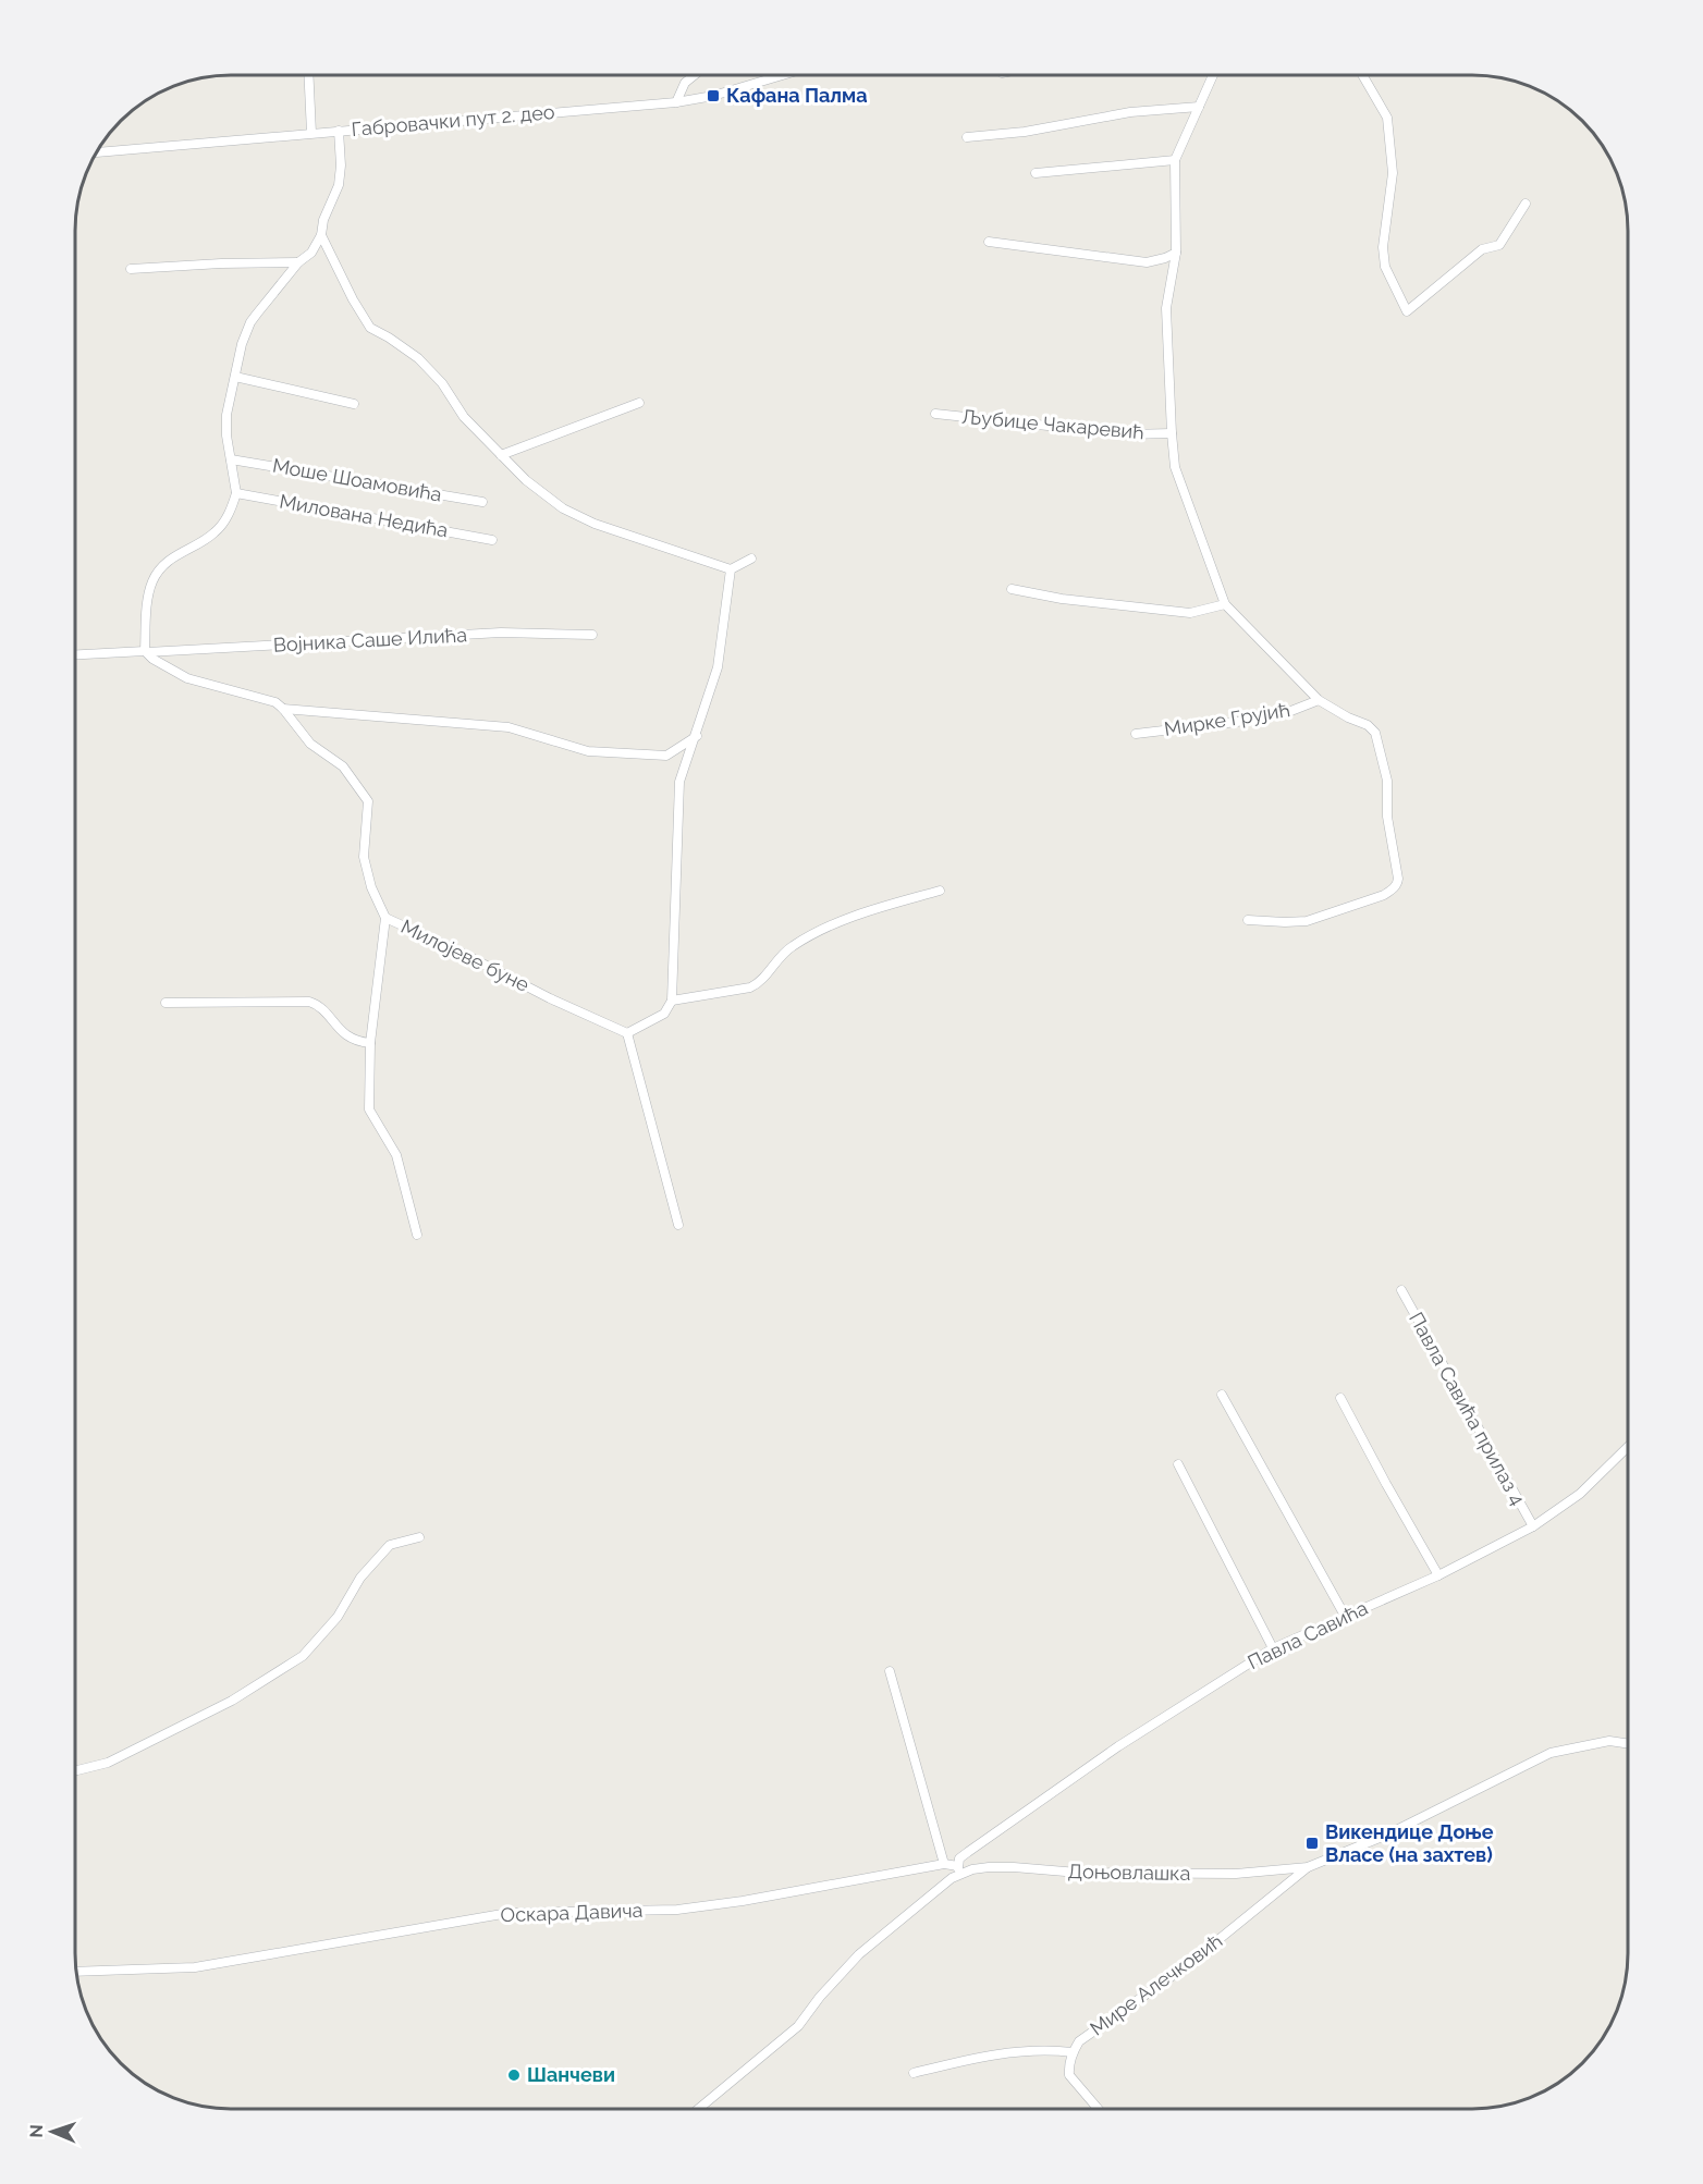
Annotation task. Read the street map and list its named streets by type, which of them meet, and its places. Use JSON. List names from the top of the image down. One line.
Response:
{"streets":{"street":["Габровачки пут 2. део","Љубице Чакаревић","Моше Шоамовића","Милована Недића","Војника Саше Илића","Мирке Грујић","Милојеве буне","Павла Савића прилаз 4","Павла Савића","Доњовлашка","Оскара Давича","Мире Алечковић"]},"crossings":[["Војника Саше Илића","Милојеве буне"],["Павла Савића прилаз 4","Павла Савића"],["Павла Савића","Доњовлашка"],["Павла Савића","Оскара Давича"],["Доњовлашка","Оскара Давича"],["Доњовлашка","Мире Алечковић"]],"places":{"transit":["Кафана Палма","Викендице Доње Власе (на захтев)"],"other":["Шанчеви"]},"north":"left"}
